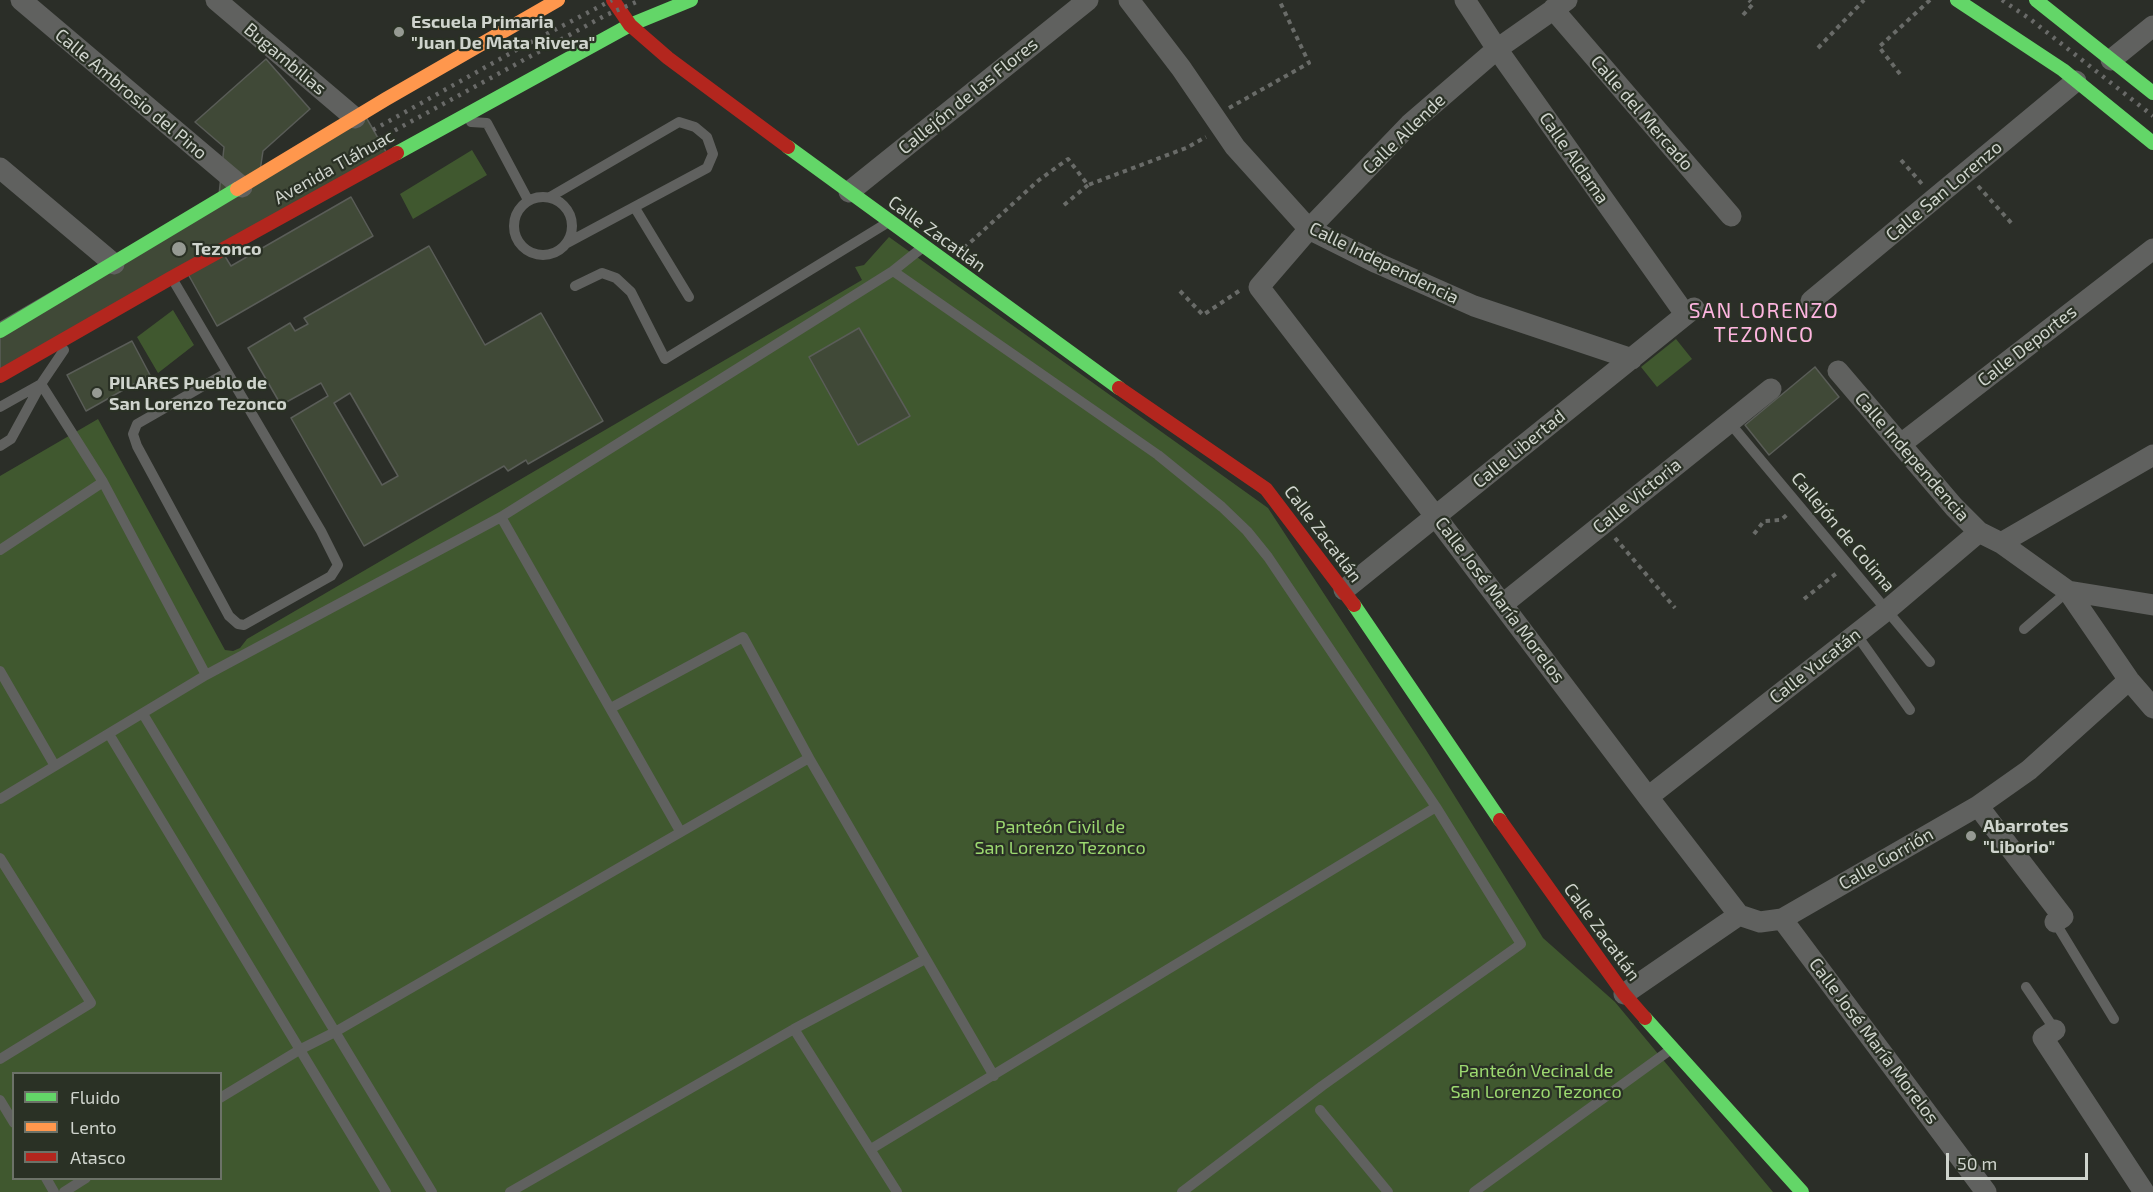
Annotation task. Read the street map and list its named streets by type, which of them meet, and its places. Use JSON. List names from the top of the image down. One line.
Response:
{"streets":{"main road":["Avenida Tláhuac","Calle Zacatlán"],"street":["Bugambilias","Calle Ambrosio del Pino","Callejón de las Flores","Calle del Mercado","Calle Allende","Calle Aldama","Calle San Lorenzo","Calle Independencia","Calle Deportes","Calle Libertad","Calle Victoria","Calle José María Morelos","Calle Yucatán","Calle Gorrión"],"lane":["Callejón de Colima"]},"crossings":[["Bugambilias","Avenida Tláhuac"],["Calle Ambrosio del Pino","Avenida Tláhuac"],["Callejón de las Flores","Calle Zacatlán"],["Calle del Mercado","Calle Allende"],["Calle Allende","Calle Aldama"],["Calle Allende","Calle Independencia"],["Calle Allende","Calle José María Morelos"],["Calle Aldama","Calle Libertad"],["Avenida Tláhuac","Calle Zacatlán"],["Calle Zacatlán","Calle Libertad"],["Calle Independencia","Calle Deportes"],["Calle Independencia","Calle Libertad"],["Calle Independencia","Calle Yucatán"],["Calle Libertad","Calle José María Morelos"],["Calle Victoria","Callejón de Colima"],["Calle Victoria","Calle José María Morelos"],["Callejón de Colima","Calle Yucatán"],["Calle José María Morelos","Calle Yucatán"],["Calle José María Morelos","Calle Gorrión"]],"districts":["SAN LORENZO TEZONCO"],"parks":["Panteón Civil de San Lorenzo Tezonco","Panteón Vecinal de San Lorenzo Tezonco"],"places":["Escuela Primaria \"Juan De Mata Rivera\"","Tezonco","PILARES Pueblo de San Lorenzo Tezonco","Abarrotes \"Liborio\""],"legend":["Fluido","Lento","Atasco"],"scale_bar":"50 m"}
